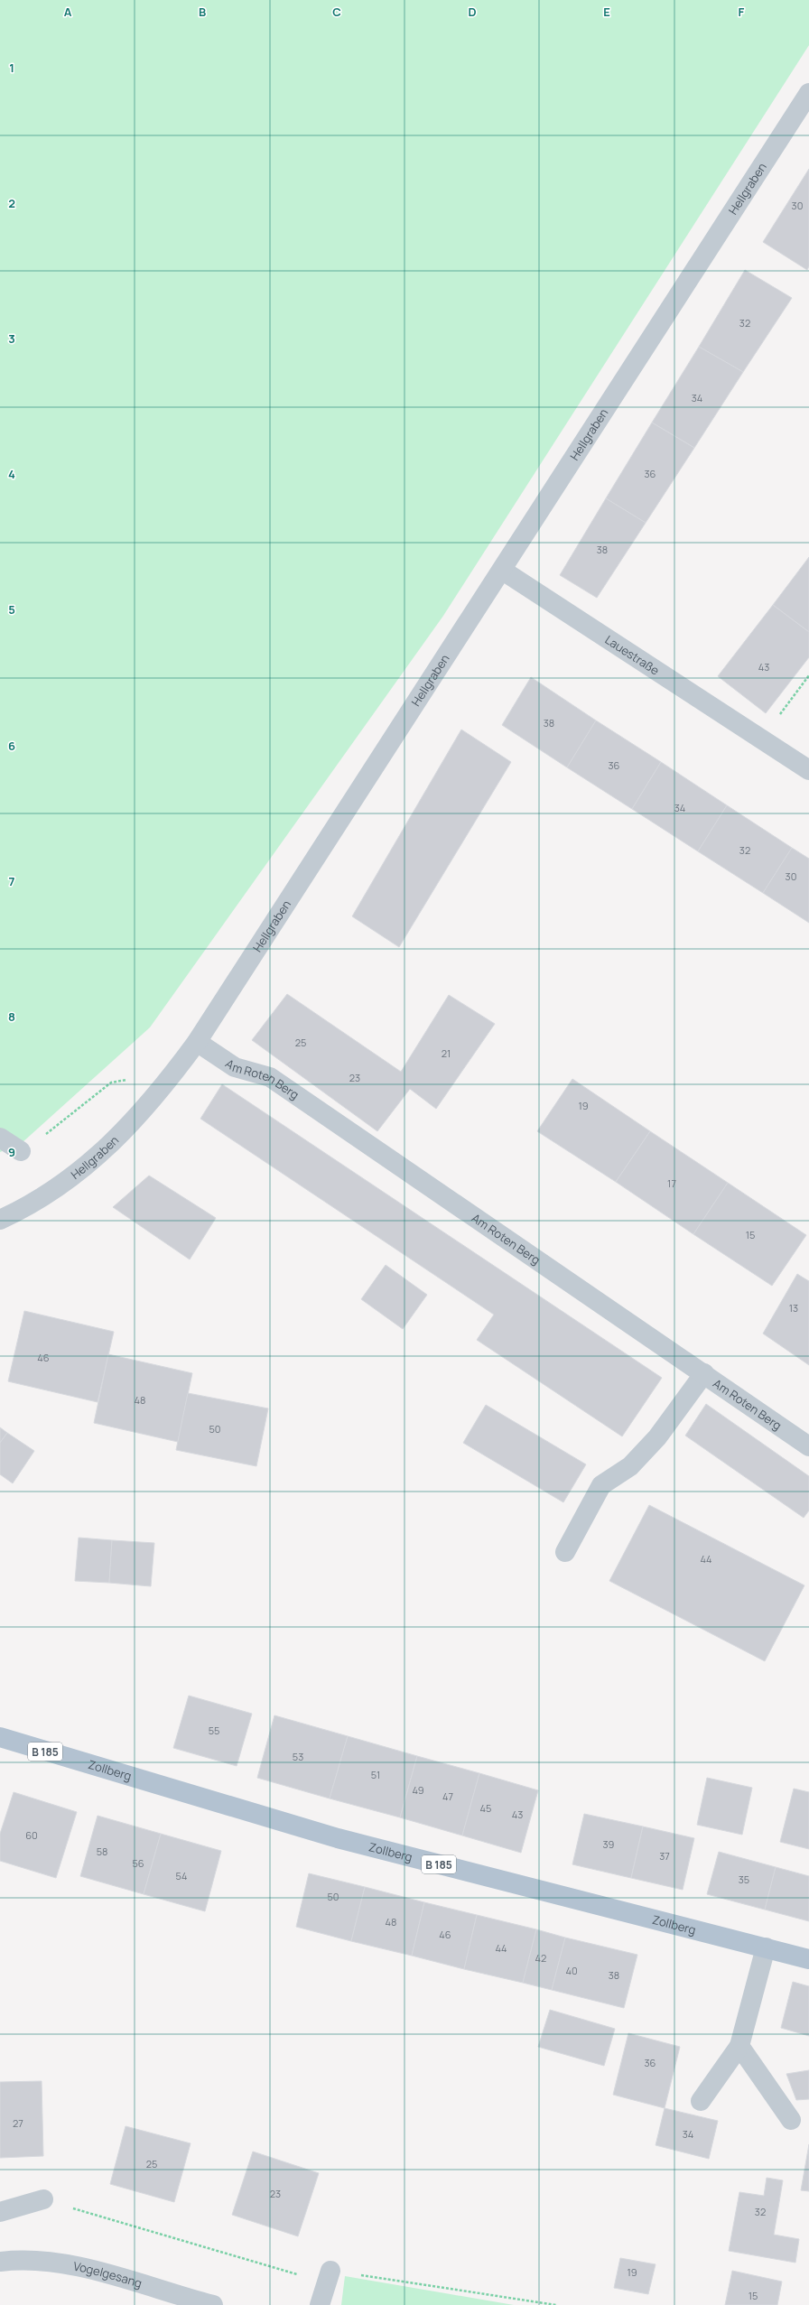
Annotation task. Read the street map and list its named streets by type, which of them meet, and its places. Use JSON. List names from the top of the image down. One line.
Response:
{"streets":{"main road":["B 185","Zollberg"],"street":["Hellgraben","Lauestraße","Am Roten Berg","Vogelgesang"]},"crossings":[["Hellgraben","Lauestraße"],["Hellgraben","Am Roten Berg"]],"house_numbers":["30","32","34","36","38","43","38","36","34","32","30","25","21","23","19","17","15","13","46","48","50","44","55","53","51","49","47","45","43","60","39","58","37","56","54","35","50","48","46","44","42","40","38","36","27","34","25","23","32","19","15"],"grid":{"columns":["A","B","C","D","E","F"],"rows":["1","2","3","4","5","6","7","8","9"]}}
